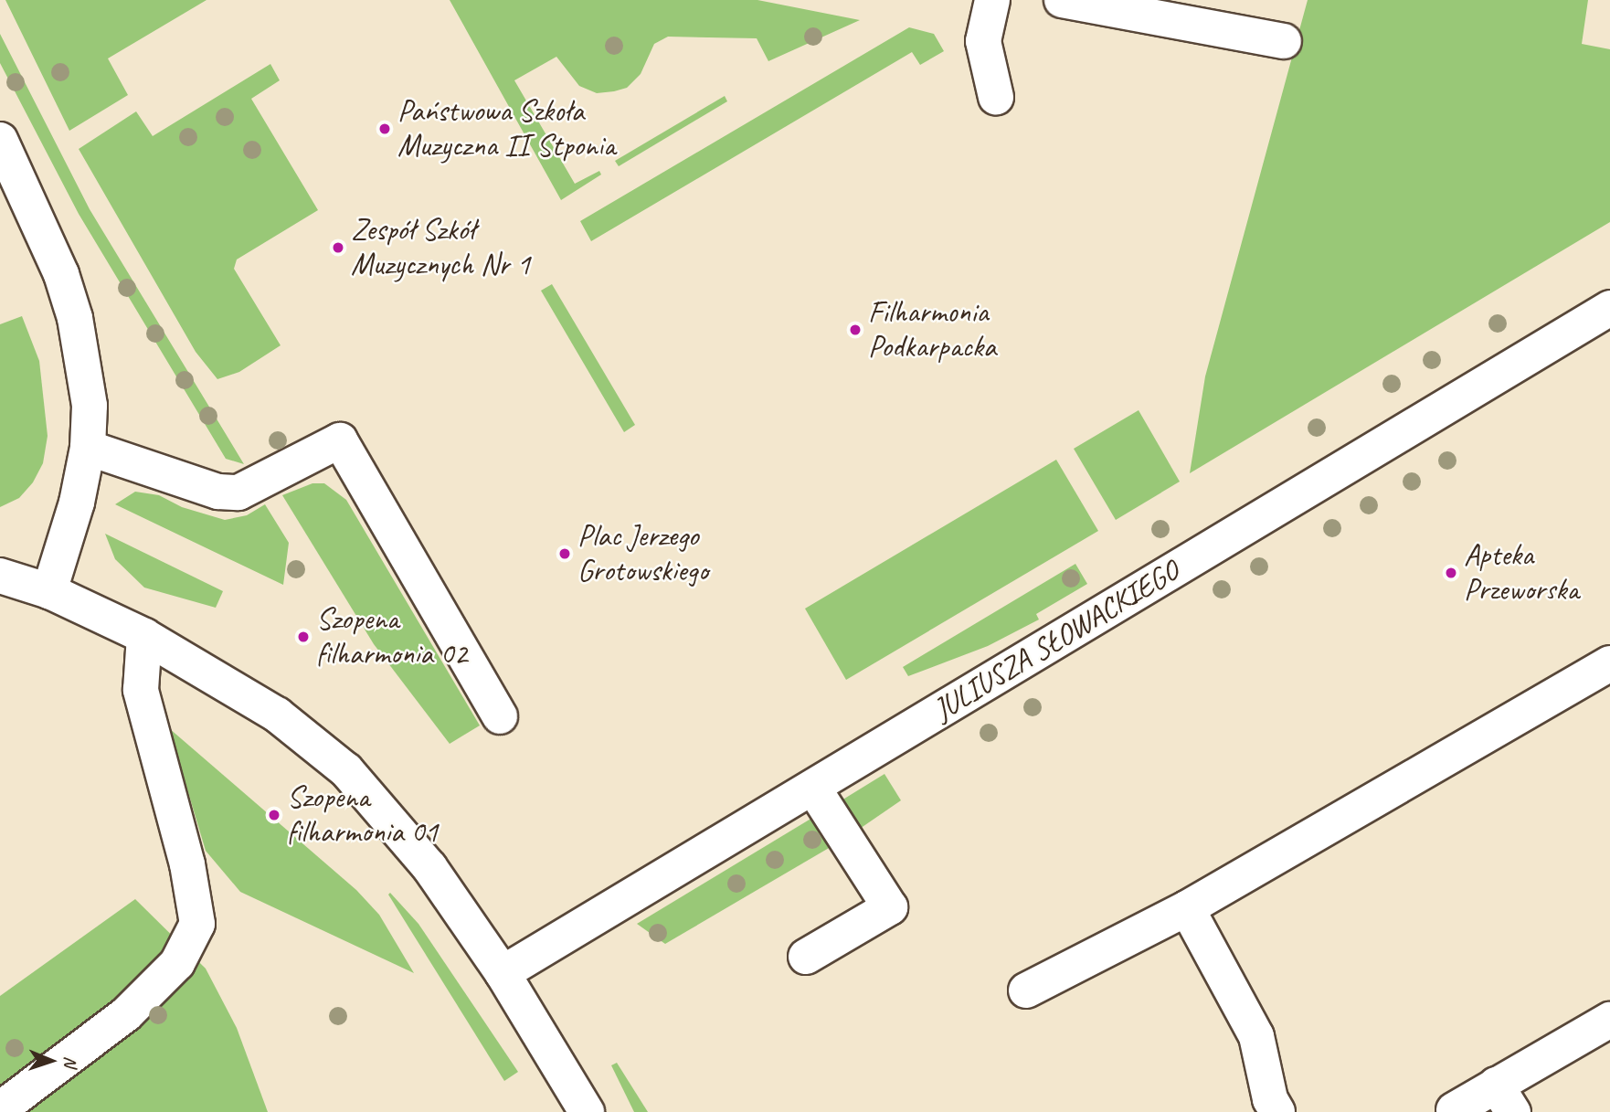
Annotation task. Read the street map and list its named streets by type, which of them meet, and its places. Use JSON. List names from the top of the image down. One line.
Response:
{"streets":{"street":["JULIUSZA SŁOWACKIEGO"]},"places":["Państwowa Szkoła Muzyczna II Stponia","Zespół Szkół Muzycznych Nr 1","Filharmonia Podkarpacka","Plac Jerzego Grotowskiego","Apteka Przeworska","Szopena filharmonia 02","Szopena filharmonia 01"],"north":"right"}
